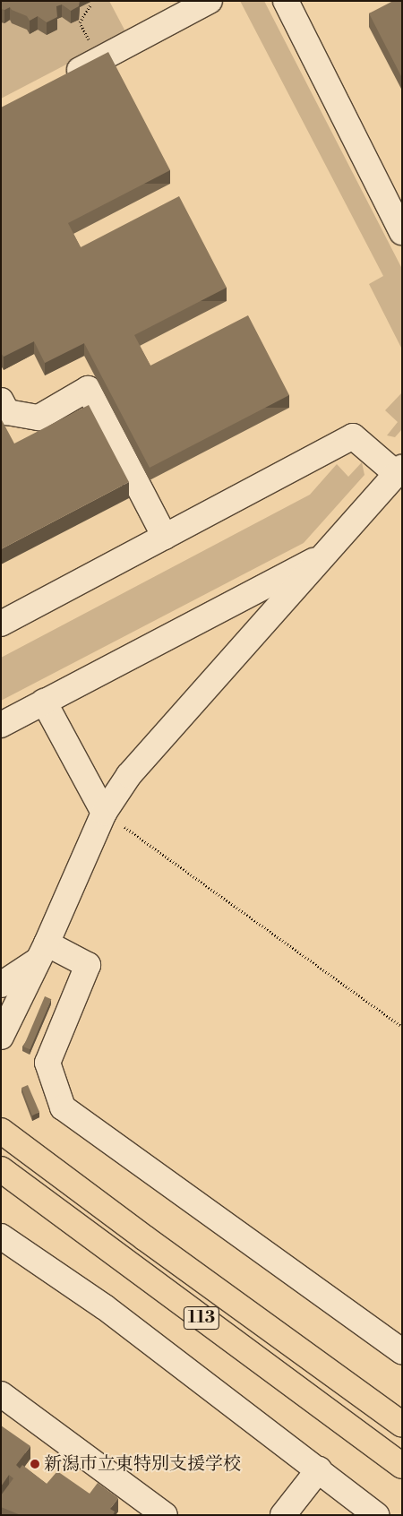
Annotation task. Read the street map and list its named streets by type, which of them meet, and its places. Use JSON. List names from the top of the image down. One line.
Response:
{"streets":{"highway":["113"]},"places":["新潟市立東特別支援学校"]}
